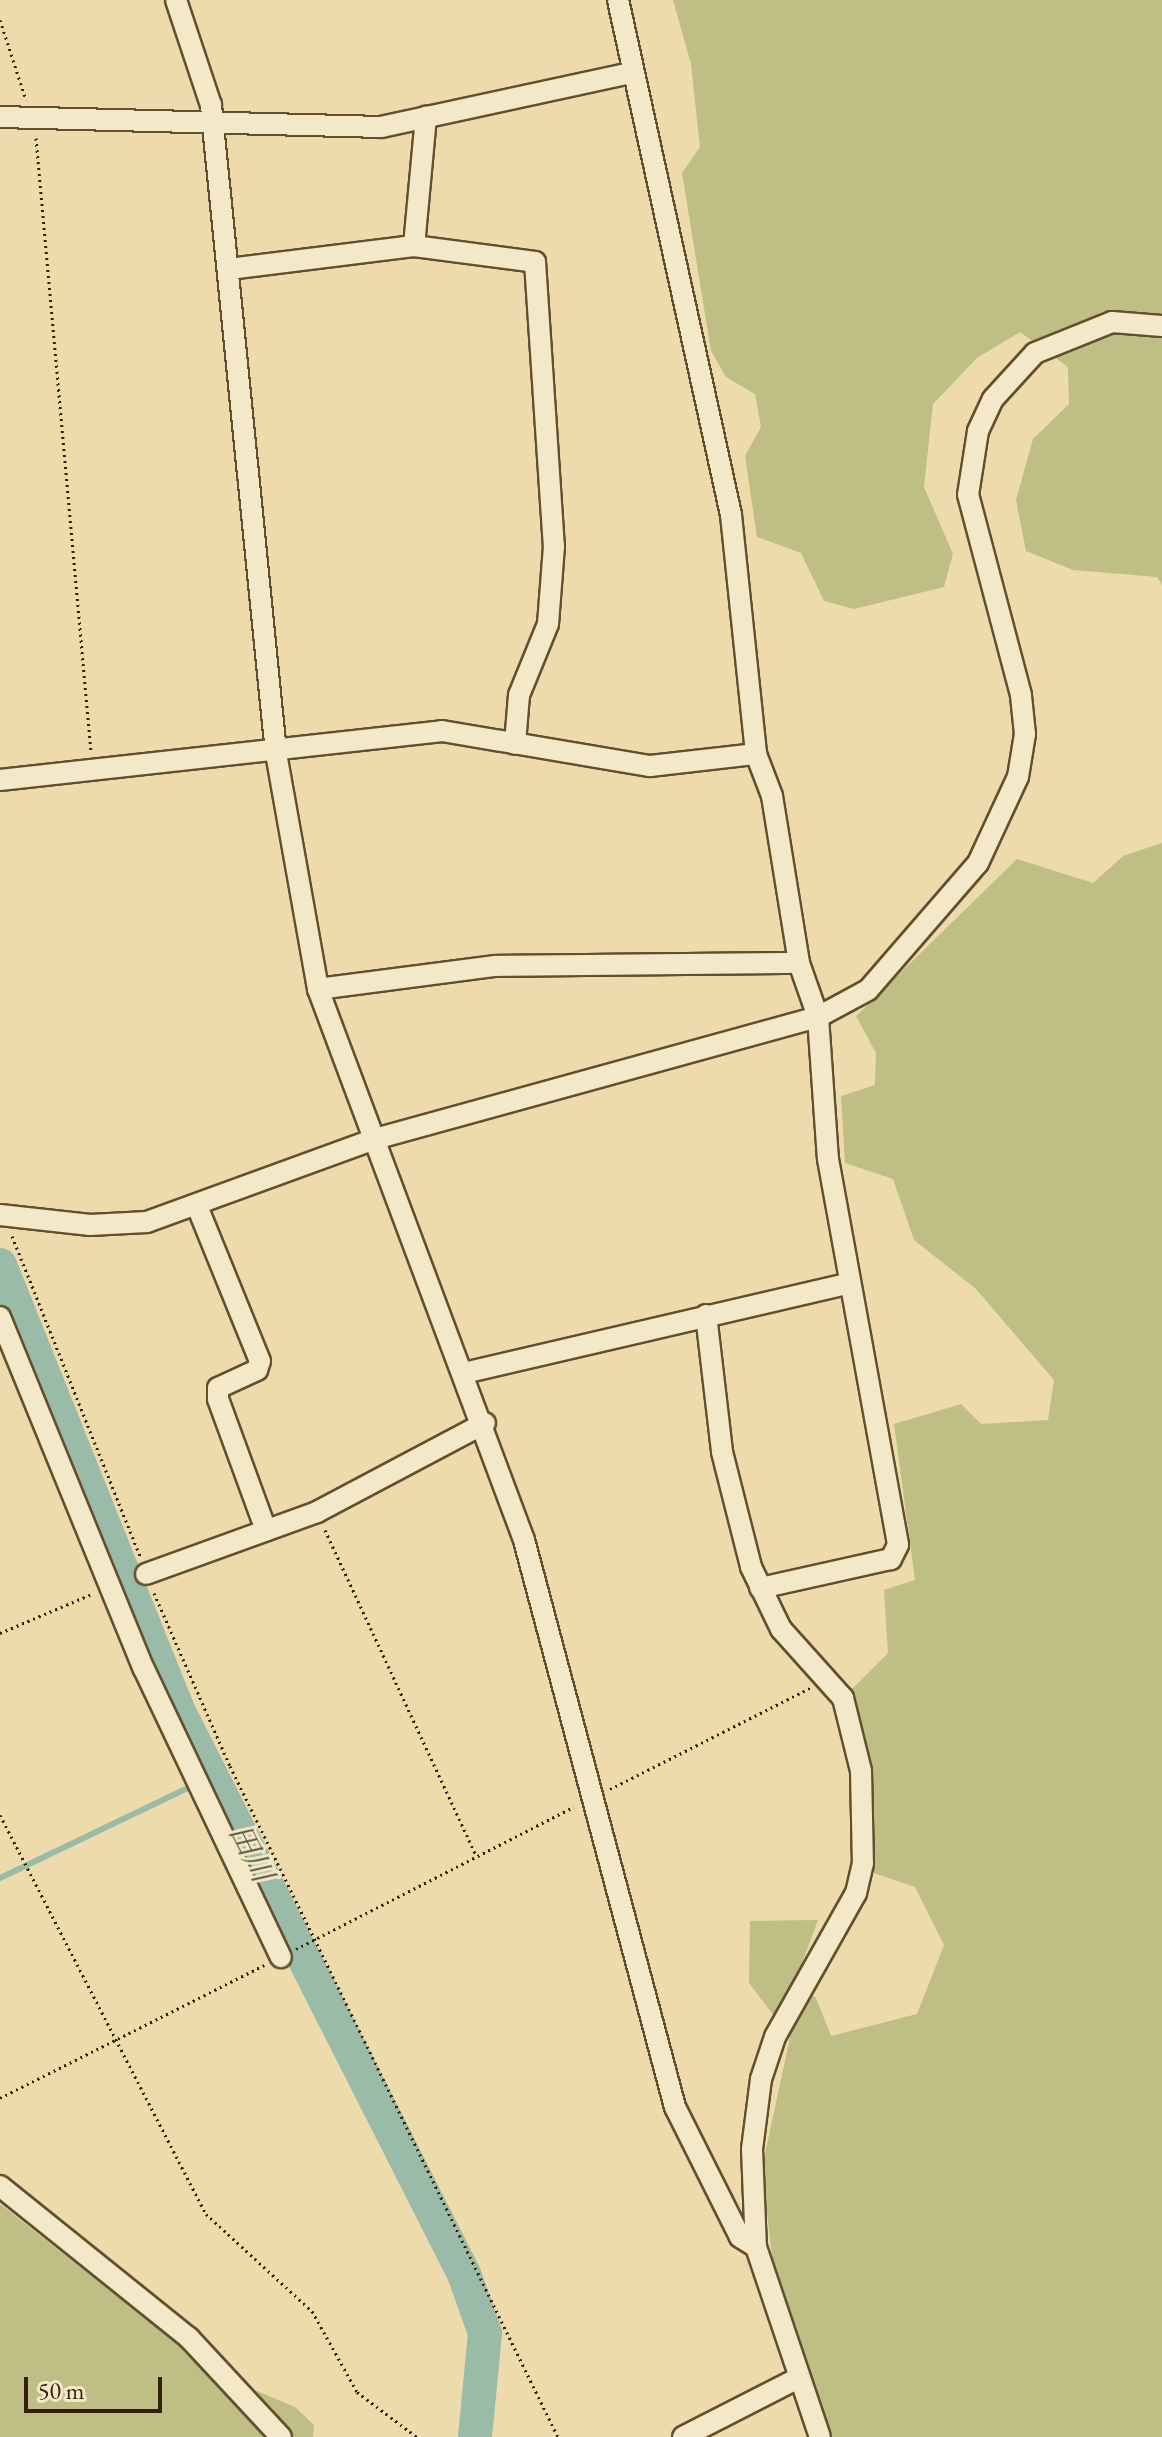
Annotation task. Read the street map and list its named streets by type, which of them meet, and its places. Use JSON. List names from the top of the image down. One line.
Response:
{"water":["田川"],"scale_bar":"50 m"}
